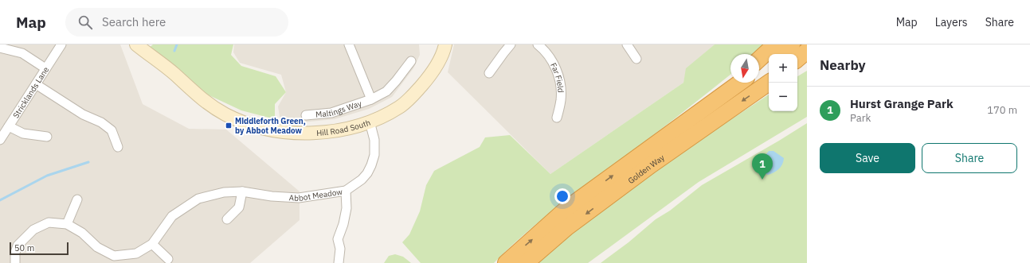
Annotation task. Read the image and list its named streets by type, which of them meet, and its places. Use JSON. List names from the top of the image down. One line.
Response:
{"streets":{"highway":["Golden Way"],"street":["Far Field","Stricklands Lane","Maltings Way","Hill Road South","Abbot Meadow"]},"crossings":[["Hill Road South","Abbot Meadow"]],"places":{"transit":["Middleforth Green, by Abbot Meadow"]},"scale_bar":"50 m","north":"bottom","page":{"header":"Map","search":"Search here","nav":["Map","Layers","Share"],"heading":"Nearby","map_buttons":["+","−"],"list":[{"mark":"1","name":"Hurst Grange Park","note":"Park","value":"170 m"}],"buttons":["Save","Share"],"pins":"1","scale":"50 m"}}
